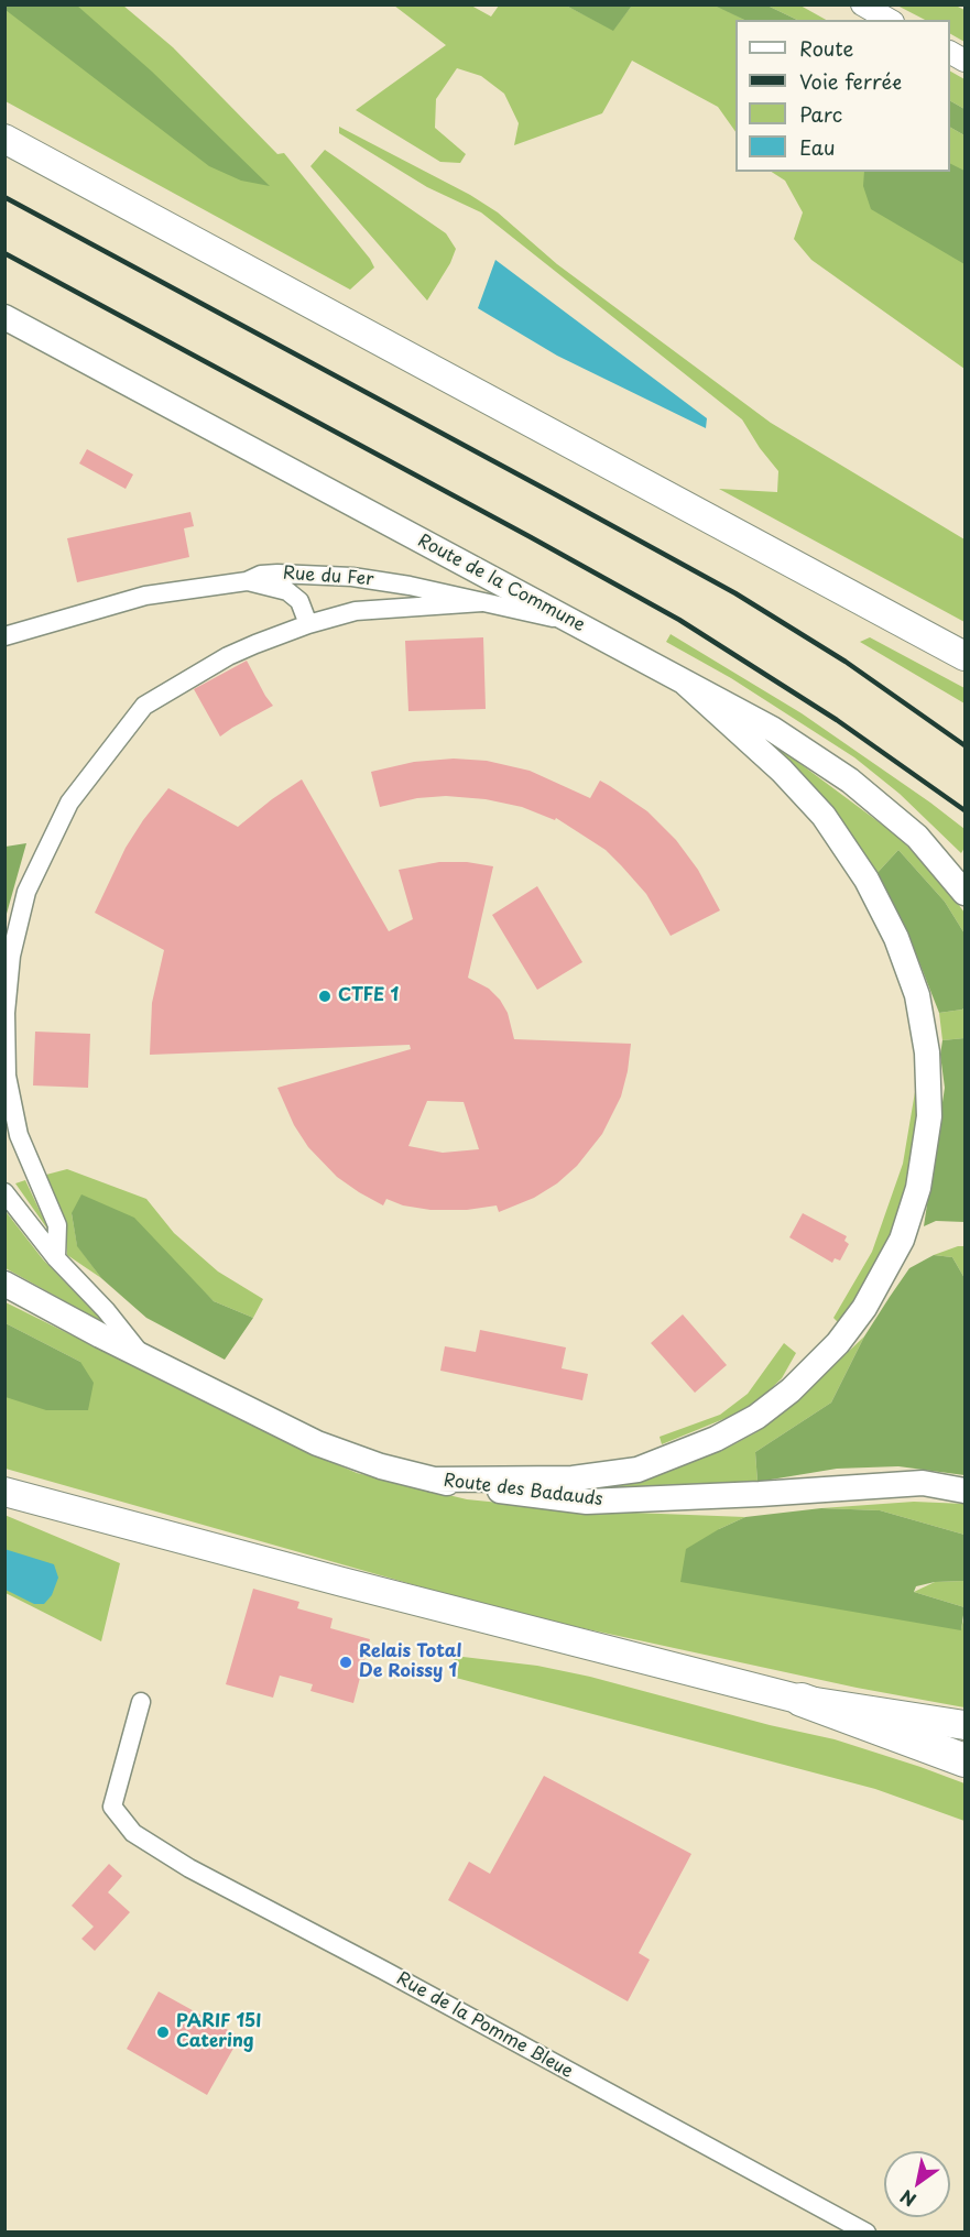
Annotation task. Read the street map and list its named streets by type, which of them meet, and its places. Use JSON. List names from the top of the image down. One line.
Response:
{"streets":{"main road":["Route de la Commune","Route des Badauds"],"street":["Rue du Fer","Rue de la Pomme Bleue"]},"crossings":[["Rue du Fer","Route de la Commune"]],"places":["CTFE 1","Relais Total De Roissy 1","PARIF 15I Catering"],"legend":["Route","Voie ferrée","Parc","Eau"],"north":"bottom left"}
